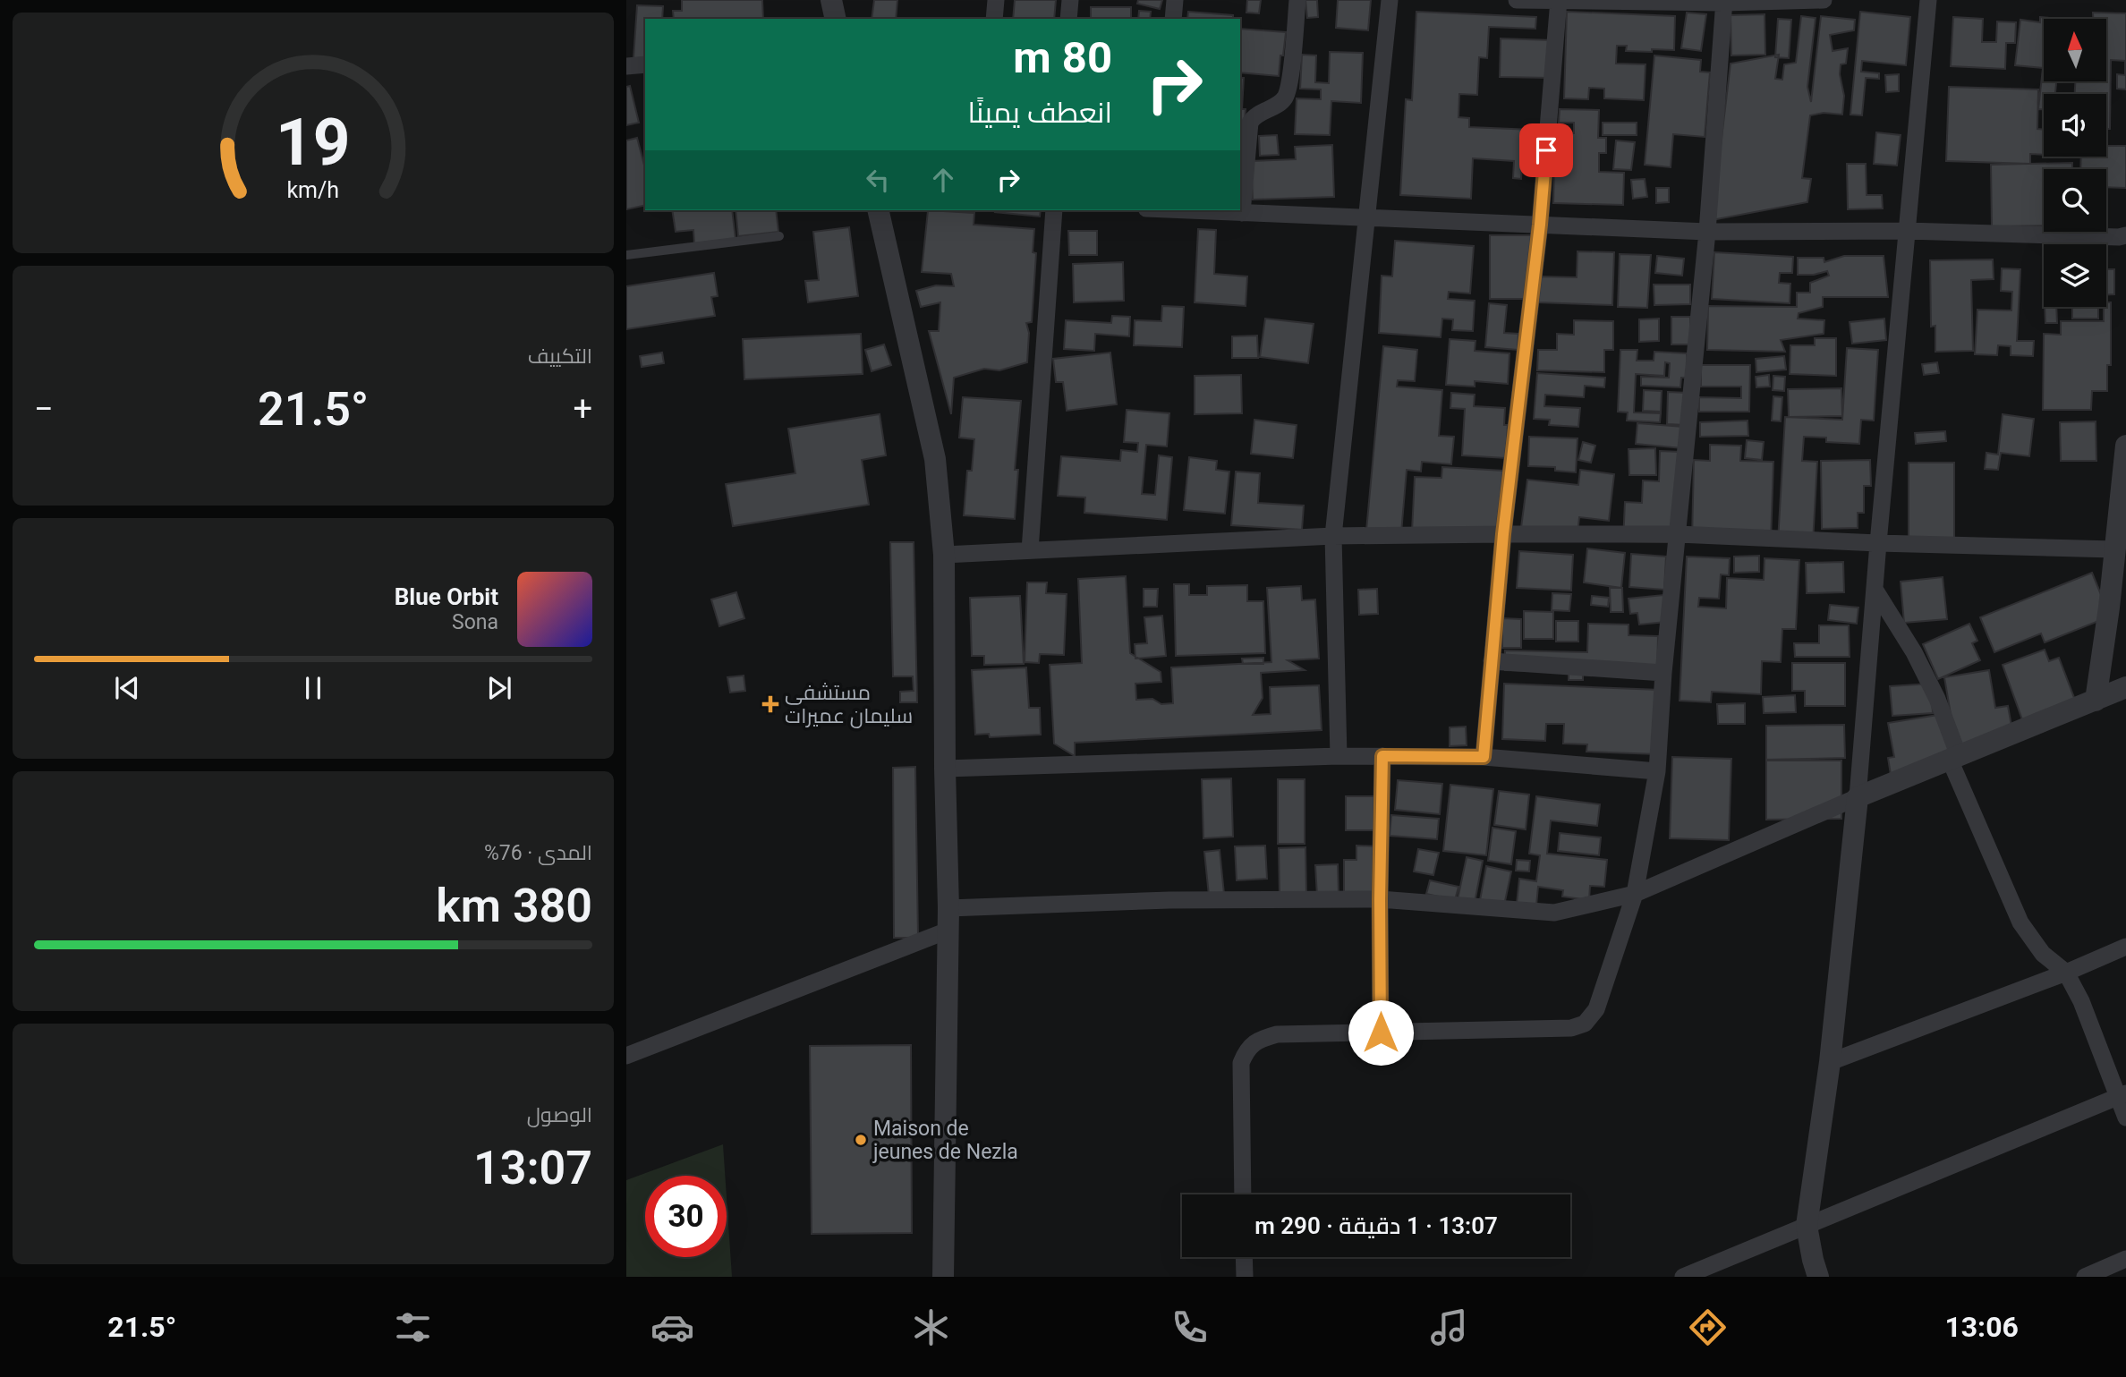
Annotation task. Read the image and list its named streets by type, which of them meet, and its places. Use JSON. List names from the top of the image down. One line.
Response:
{"places":{"health":["مستشفى سليمان عميرات"],"other":["Maison de jeunes de Nezla"]},"north":"top","page":{"turn":["80 m","انعطف يمينًا"],"tile":["التكييف",["المدى · 76%","380 km"],["الوصول","13:07"]],"heat":["−","21.5°","+"],"song":["Blue Orbit","Sona"],"limit":"30","trip":"13:07 · 1 دقيقة · 290 m","tabs":["13:06","21.5°"],"gauge":["19","km/h"]}}
